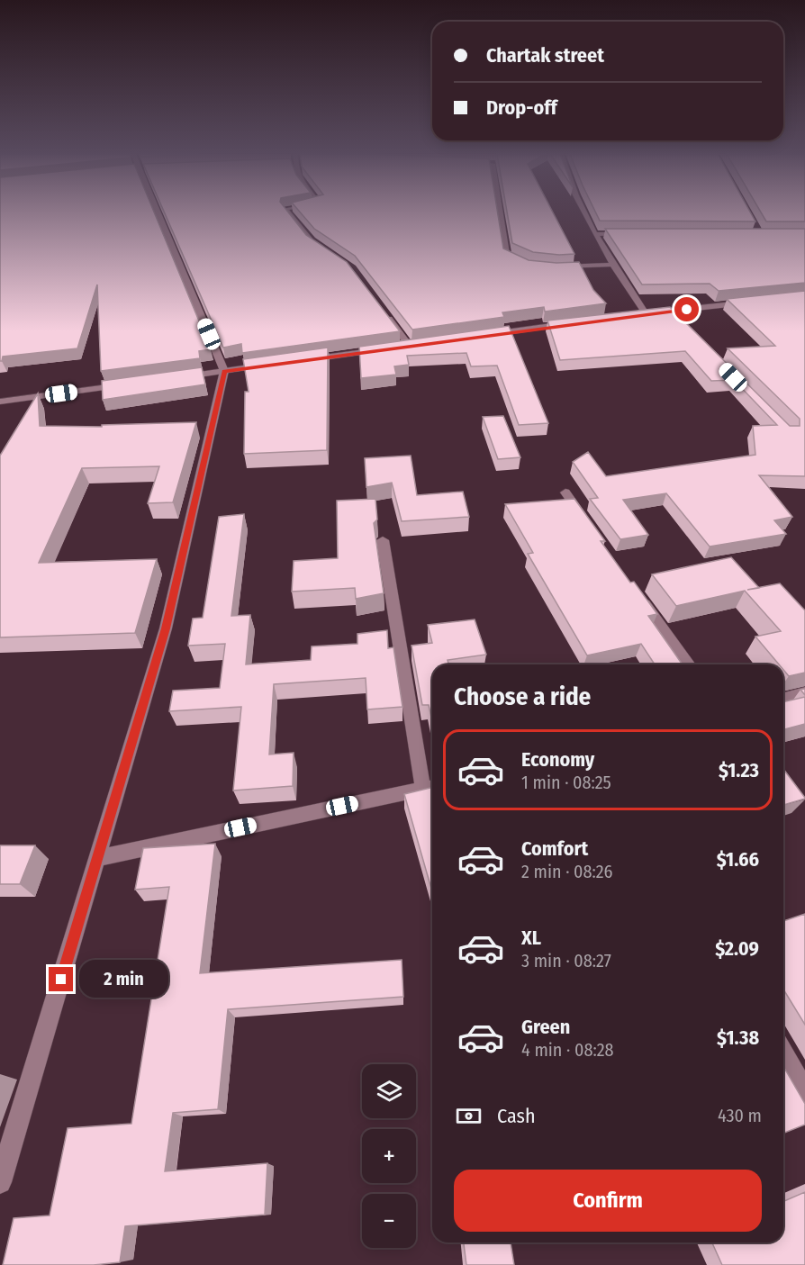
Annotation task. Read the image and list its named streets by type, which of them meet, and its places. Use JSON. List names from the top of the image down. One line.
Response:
{"page":{"banner":["Chartak street","Drop-off"],"heading":"Choose a ride","list":[{"name":"Economy","note":"1 min · 08:25","value":"$1.23"},{"name":"Comfort","note":"2 min · 08:26","value":"$1.66"},{"name":"XL","note":"3 min · 08:27","value":"$2.09"},{"name":"Green","note":"4 min · 08:28","value":"$1.38"}],"bubble":"2 min","map_buttons":["+","−"],"pay":["Cash","430 m"],"buttons":"Confirm"}}
